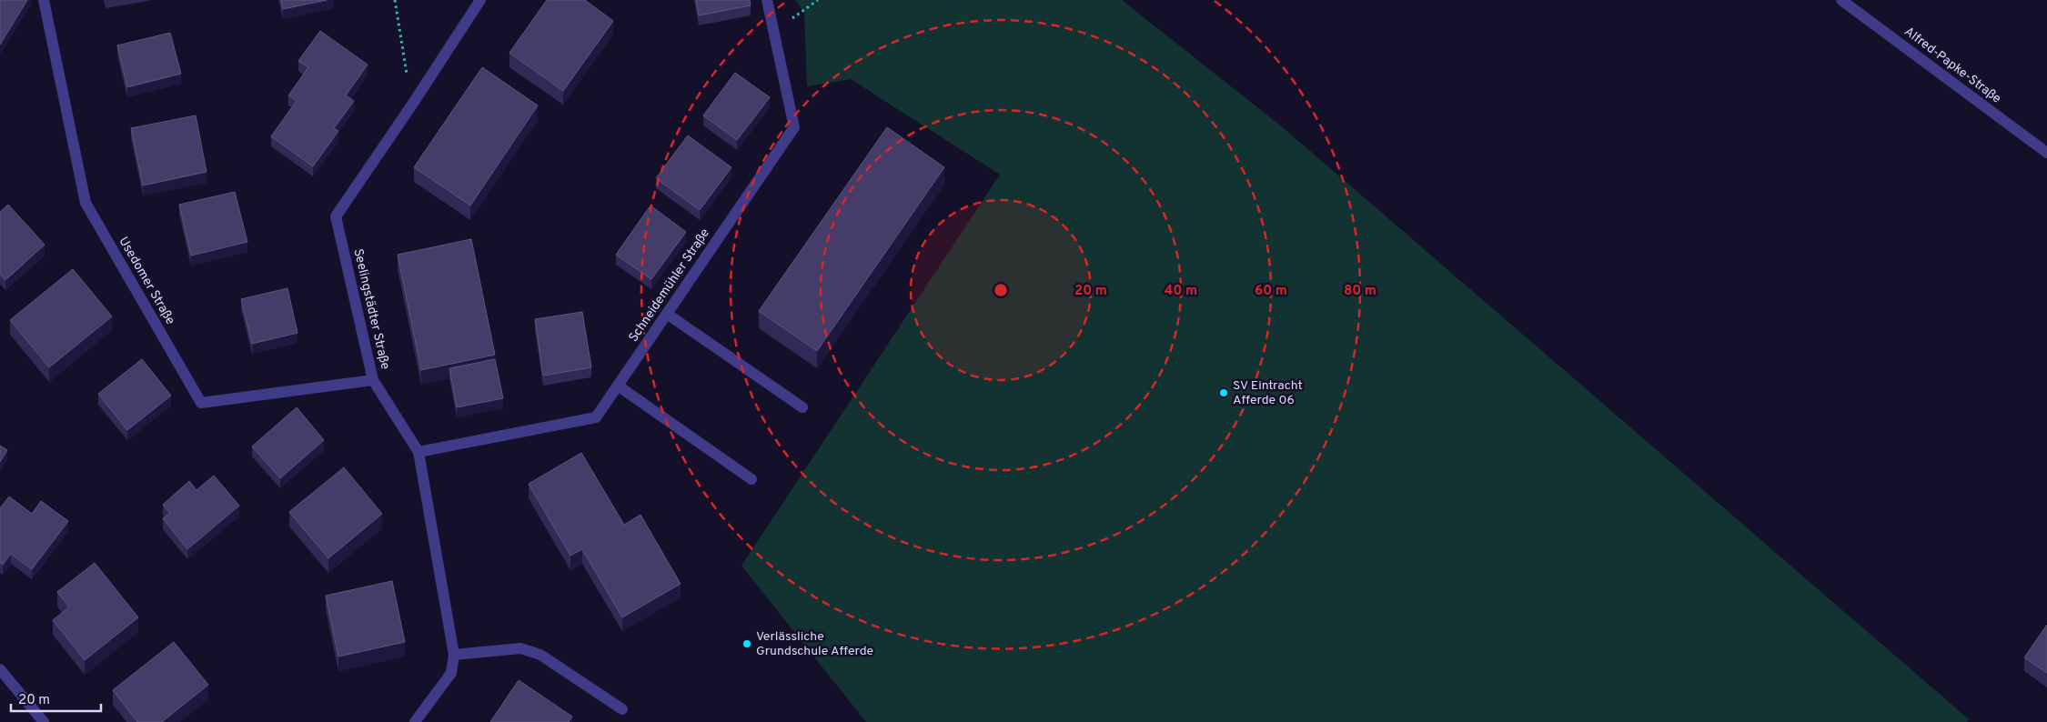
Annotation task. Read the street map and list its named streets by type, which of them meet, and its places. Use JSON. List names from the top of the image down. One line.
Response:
{"streets":{"street":["Alfred-Papke-Straße","Usedomer Straße","Schneidemühler Straße","Seelingstädter Straße"]},"crossings":[["Usedomer Straße","Seelingstädter Straße"],["Schneidemühler Straße","Seelingstädter Straße"]],"places":["SV Eintracht Afferde 06","Verlässliche Grundschule Afferde"],"scale_bar":"20 m","rings":["20 m","40 m","60 m","80 m"]}
